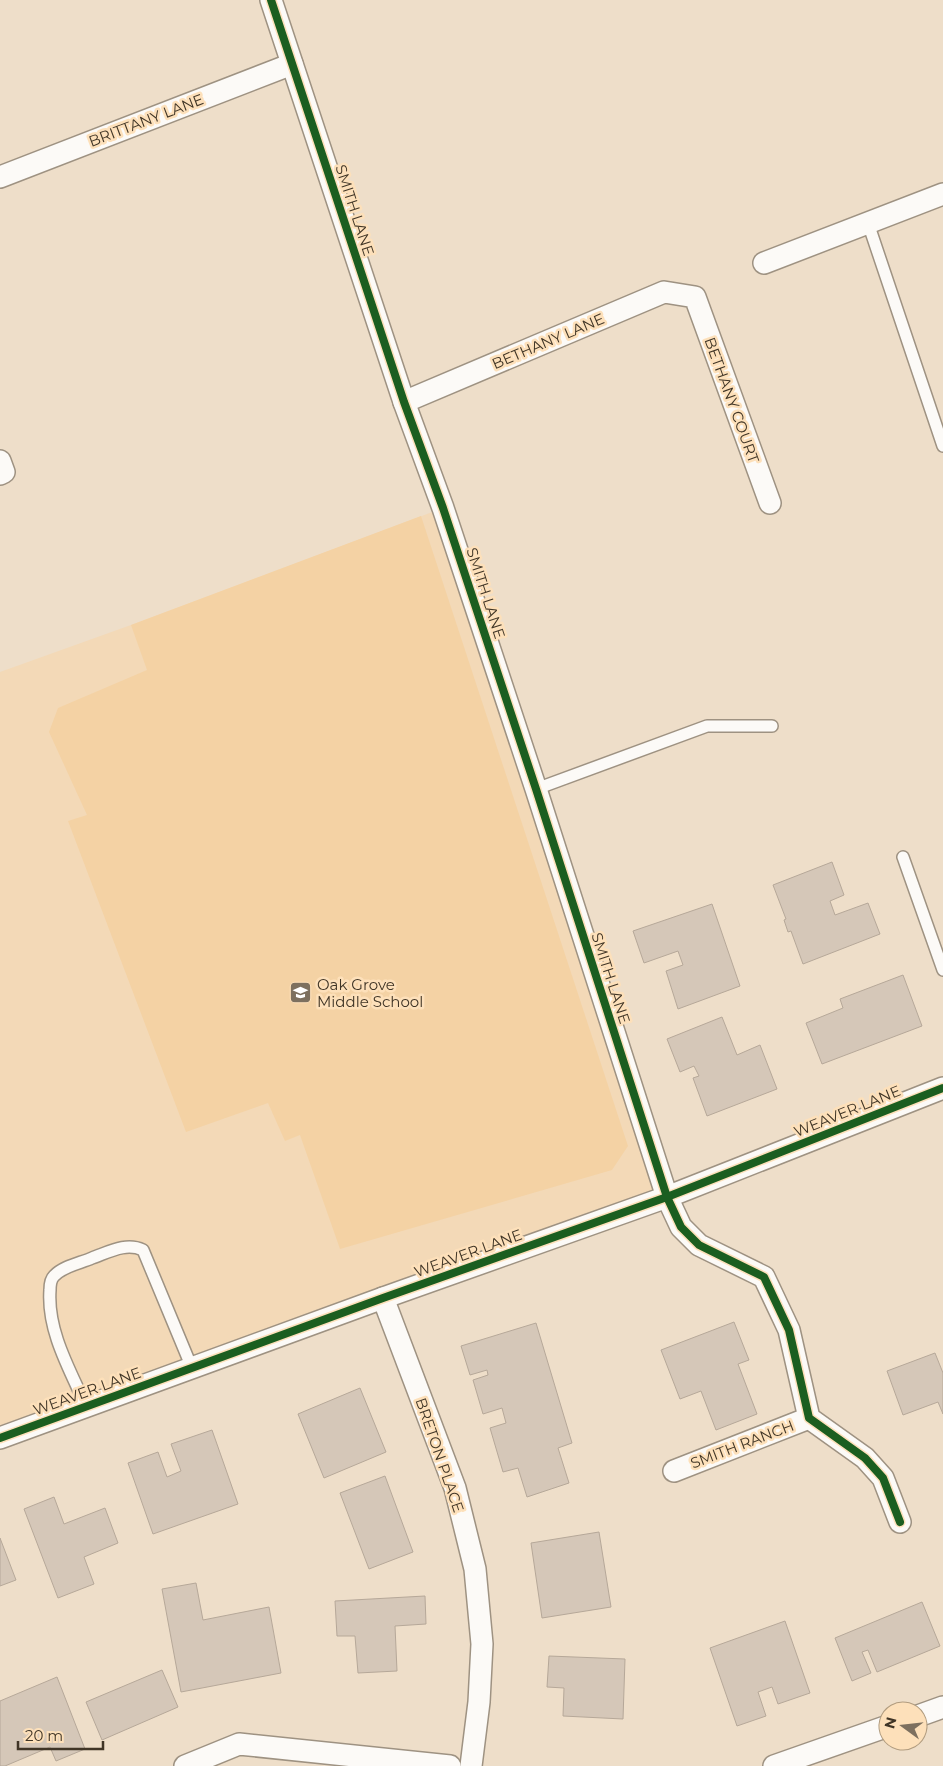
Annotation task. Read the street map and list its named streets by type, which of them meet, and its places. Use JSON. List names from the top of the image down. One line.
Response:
{"streets":{"street":["BRITTANY LANE","SMITH LANE","BETHANY LANE","BETHANY COURT","WEAVER LANE","SMITH RANCH","BRETON PLACE"]},"crossings":[["BRITTANY LANE","SMITH LANE"],["SMITH LANE","BETHANY LANE"],["SMITH LANE","WEAVER LANE"],["SMITH LANE","SMITH RANCH"],["BETHANY LANE","BETHANY COURT"],["WEAVER LANE","SMITH RANCH"],["WEAVER LANE","BRETON PLACE"]],"places":{"school or university":["Oak Grove Middle School"]},"scale_bar":"20 m","north":"left"}
